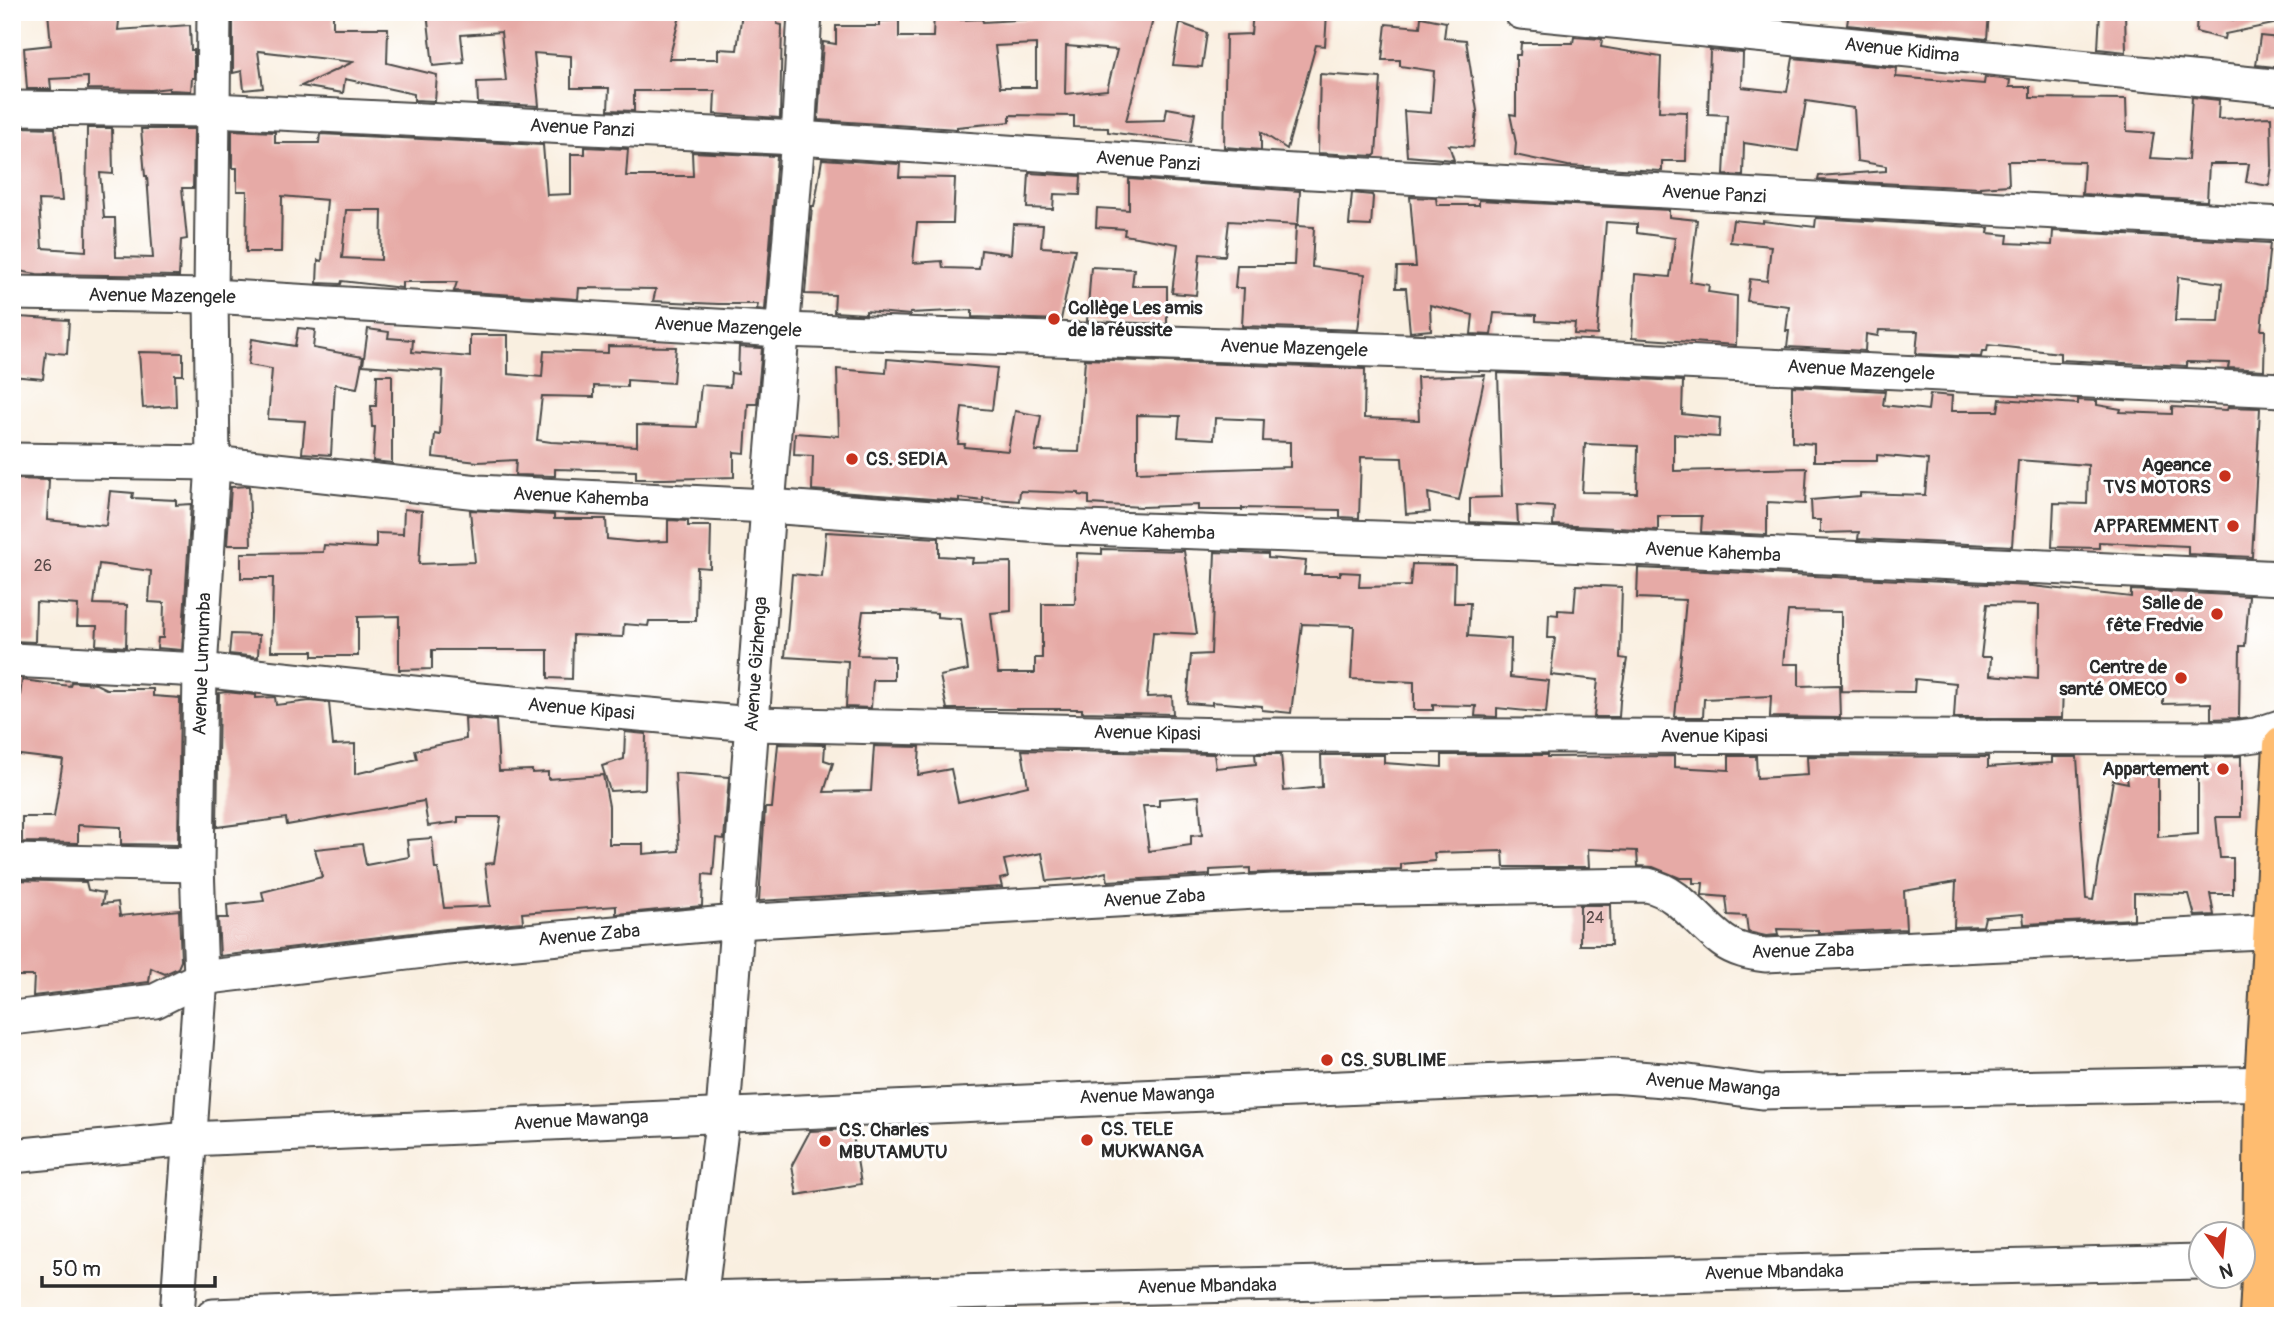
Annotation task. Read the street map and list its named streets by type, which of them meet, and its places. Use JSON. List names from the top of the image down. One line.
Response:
{"streets":{"street":["Avenue Kidima","Avenue Panzi","Avenue Mazengele","Avenue Kahemba","Avenue Lumumba","Avenue Gizhenga","Avenue Kipasi","Avenue Zaba","Avenue Mawanga","Avenue Mbandaka"]},"crossings":[["Avenue Panzi","Avenue Lumumba"],["Avenue Panzi","Avenue Gizhenga"],["Avenue Mazengele","Avenue Lumumba"],["Avenue Mazengele","Avenue Gizhenga"],["Avenue Kahemba","Avenue Lumumba"],["Avenue Kahemba","Avenue Gizhenga"],["Avenue Lumumba","Avenue Kipasi"],["Avenue Lumumba","Avenue Zaba"],["Avenue Lumumba","Avenue Mawanga"],["Avenue Gizhenga","Avenue Kipasi"],["Avenue Gizhenga","Avenue Zaba"],["Avenue Gizhenga","Avenue Mawanga"],["Avenue Gizhenga","Avenue Mbandaka"]],"places":["Collège Les amis de la réussite","CS. SEDIA","Ageance TVS MOTORS","APPAREMMENT","Salle de fête Fredvie","Centre de santé OMECO","Appartement","CS. SUBLIME","CS. TELE MUKWANGA","CS. Charles MBUTAMUTU"],"house_numbers":["26","24"],"scale_bar":"50 m","north":"bottom"}
